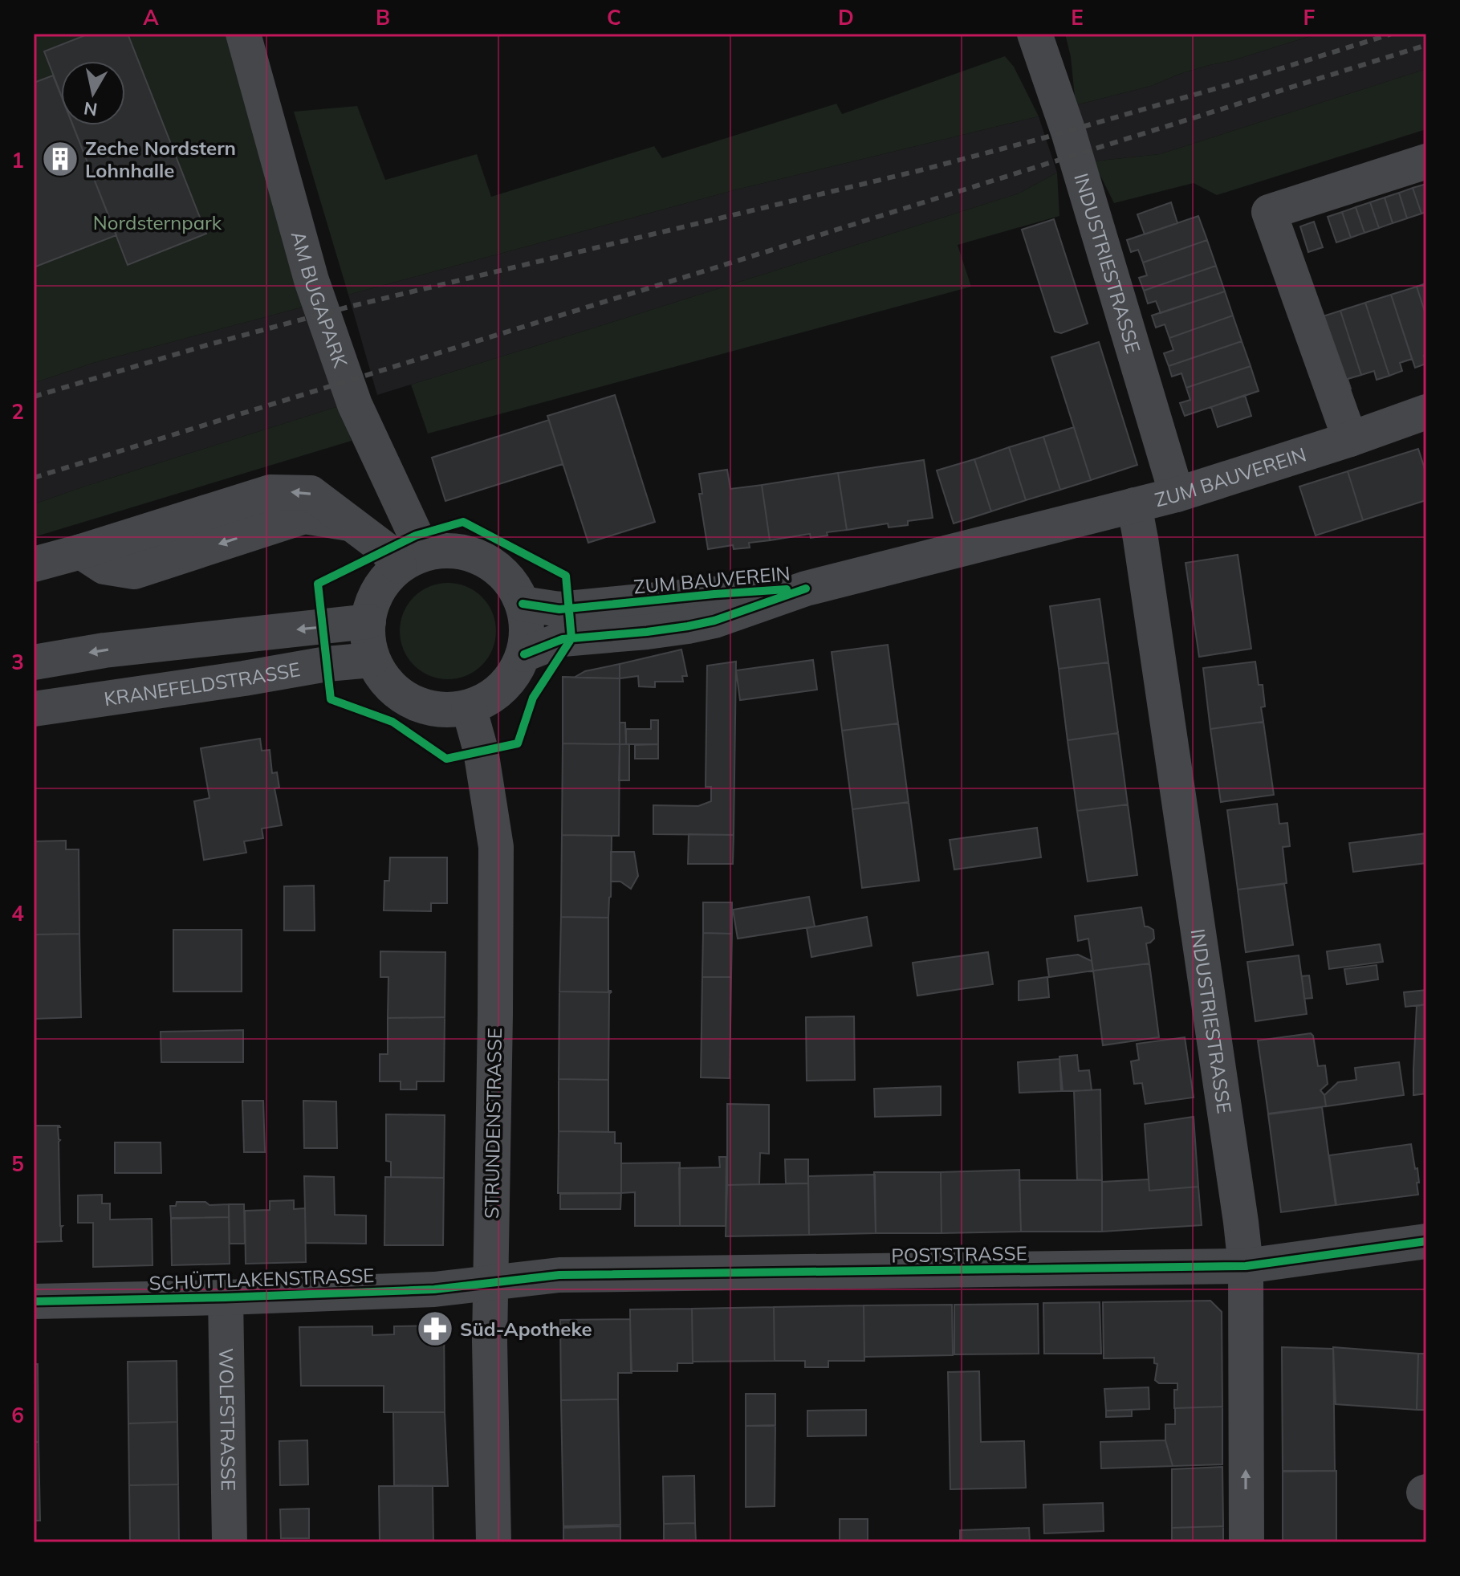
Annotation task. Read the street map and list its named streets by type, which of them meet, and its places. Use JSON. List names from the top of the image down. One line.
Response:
{"streets":{"street":["INDUSTRIESTRASSE","AM BUGAPARK","ZUM BAUVEREIN","KRANEFELDSTRASSE","STRUNDENSTRASSE","POSTSTRASSE","SCHÜTTLAKENSTRASSE","WOLFSTRASSE"]},"crossings":[["INDUSTRIESTRASSE","ZUM BAUVEREIN"],["INDUSTRIESTRASSE","POSTSTRASSE"],["AM BUGAPARK","ZUM BAUVEREIN"],["AM BUGAPARK","KRANEFELDSTRASSE"],["AM BUGAPARK","STRUNDENSTRASSE"],["ZUM BAUVEREIN","KRANEFELDSTRASSE"],["ZUM BAUVEREIN","STRUNDENSTRASSE"],["KRANEFELDSTRASSE","STRUNDENSTRASSE"],["STRUNDENSTRASSE","POSTSTRASSE"],["STRUNDENSTRASSE","SCHÜTTLAKENSTRASSE"],["POSTSTRASSE","SCHÜTTLAKENSTRASSE"],["SCHÜTTLAKENSTRASSE","WOLFSTRASSE"]],"parks":["Nordsternpark"],"places":{"building":["Zeche Nordstern Lohnhalle"],"pharmacy":["Süd-Apotheke"]},"north":"bottom","grid":{"columns":["A","B","C","D","E","F"],"rows":["1","2","3","4","5","6"]}}
